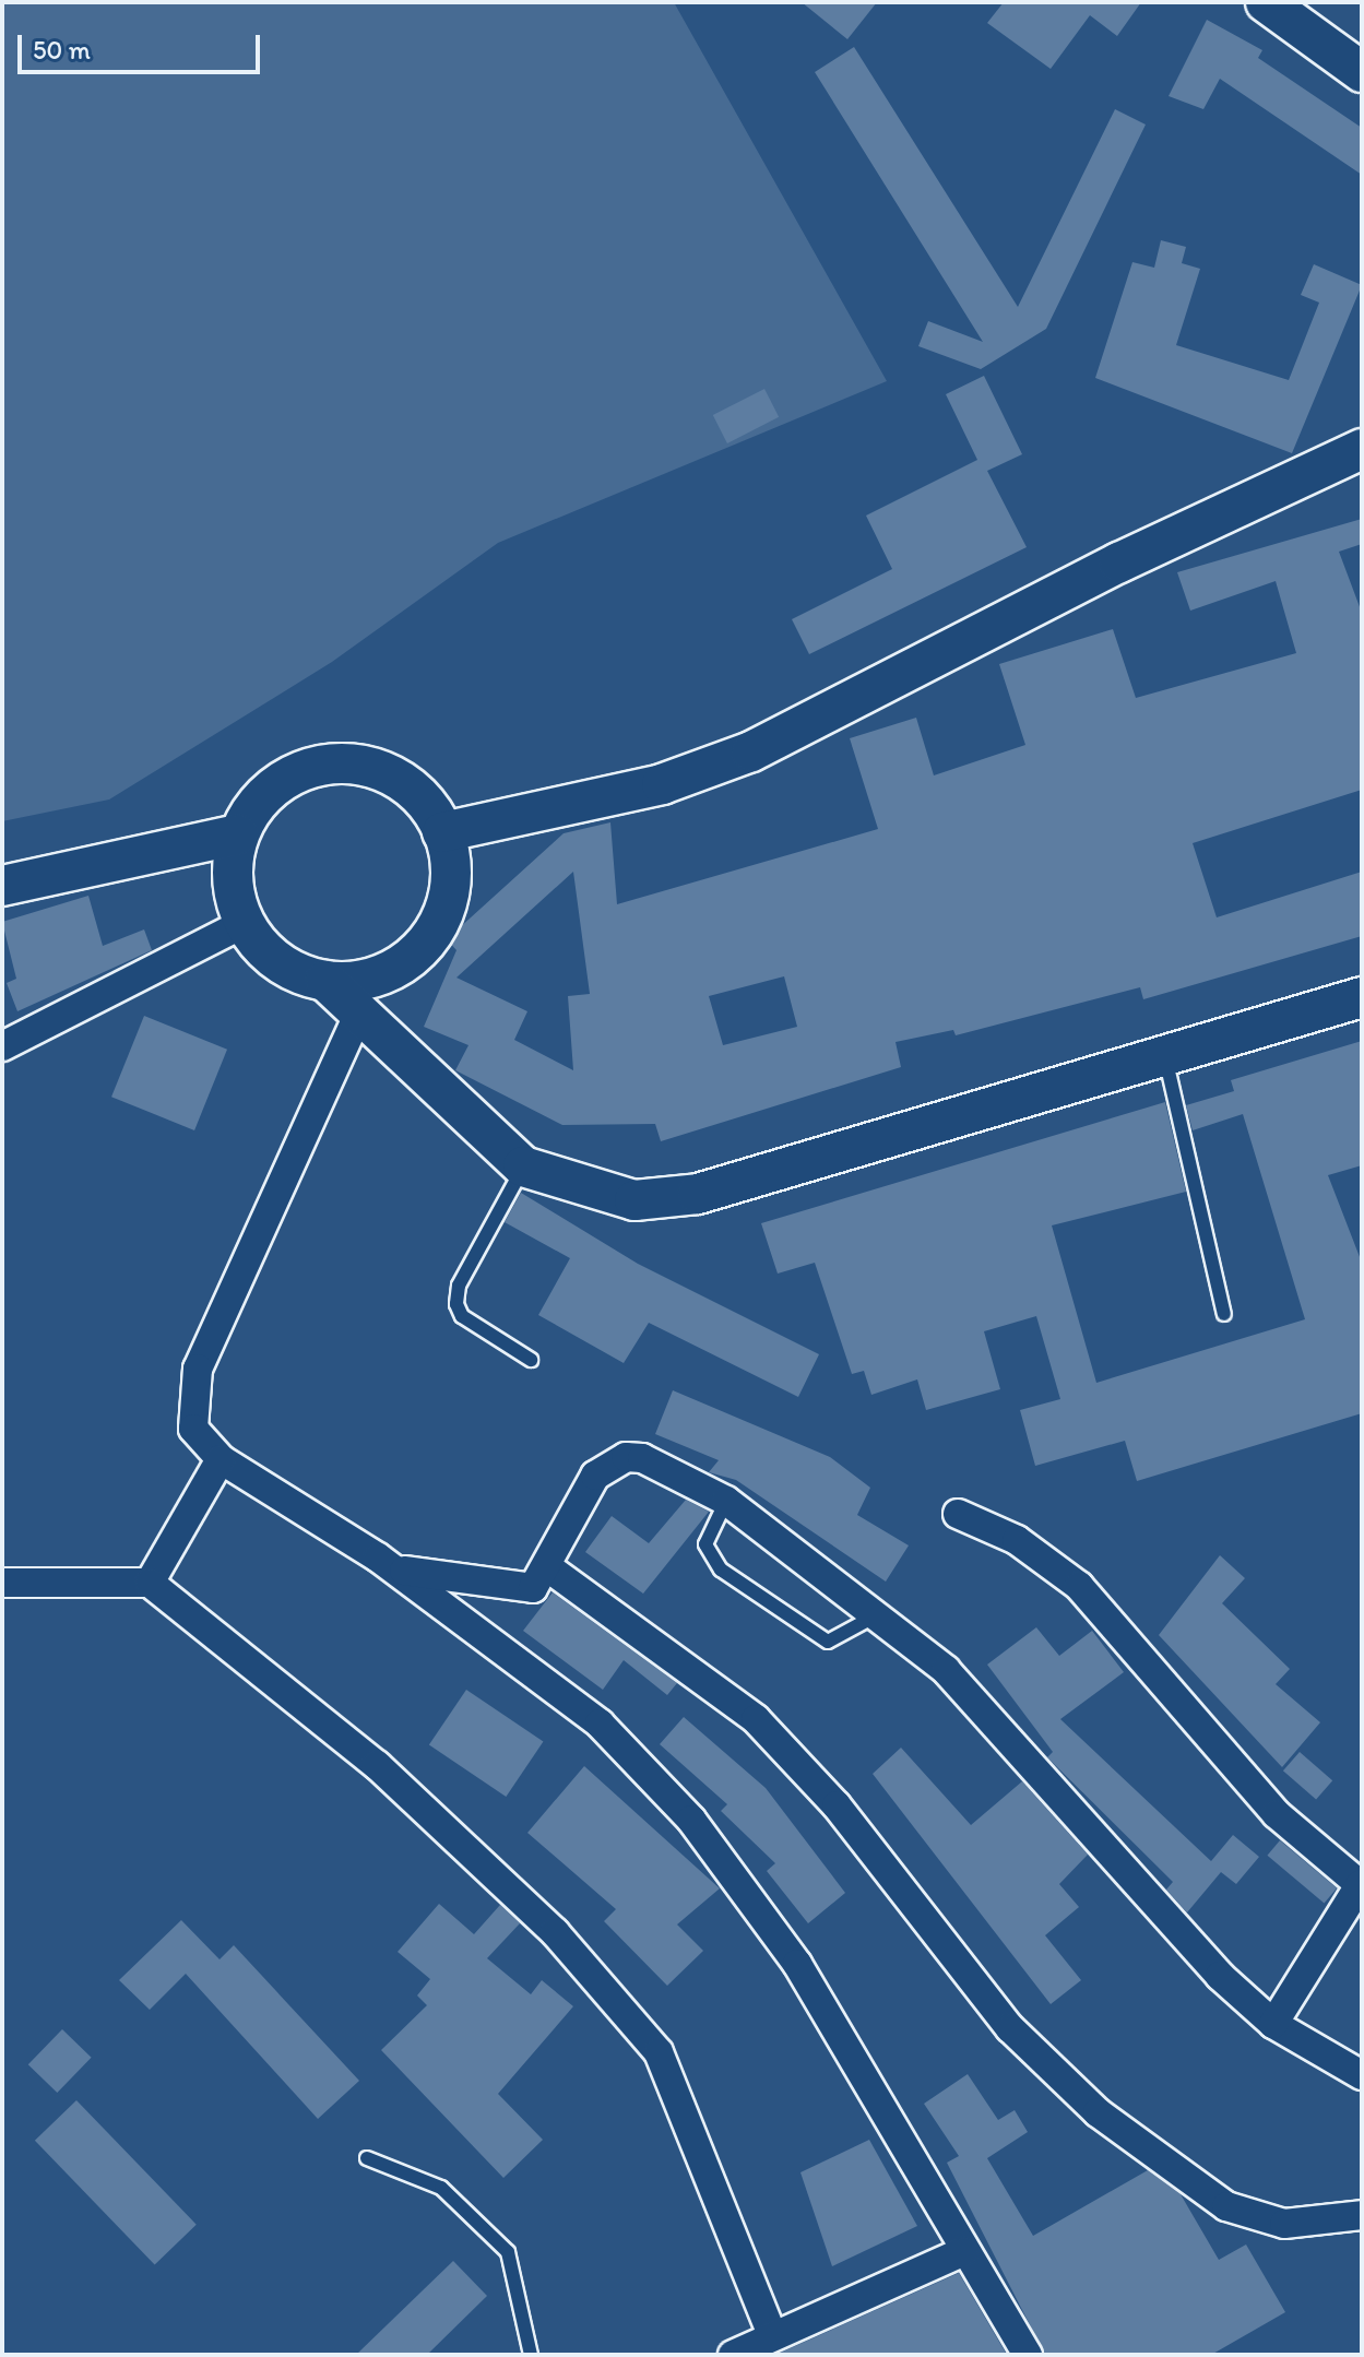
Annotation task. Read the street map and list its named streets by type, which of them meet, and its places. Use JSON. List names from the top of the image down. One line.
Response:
{"scale_bar":"50 m"}
